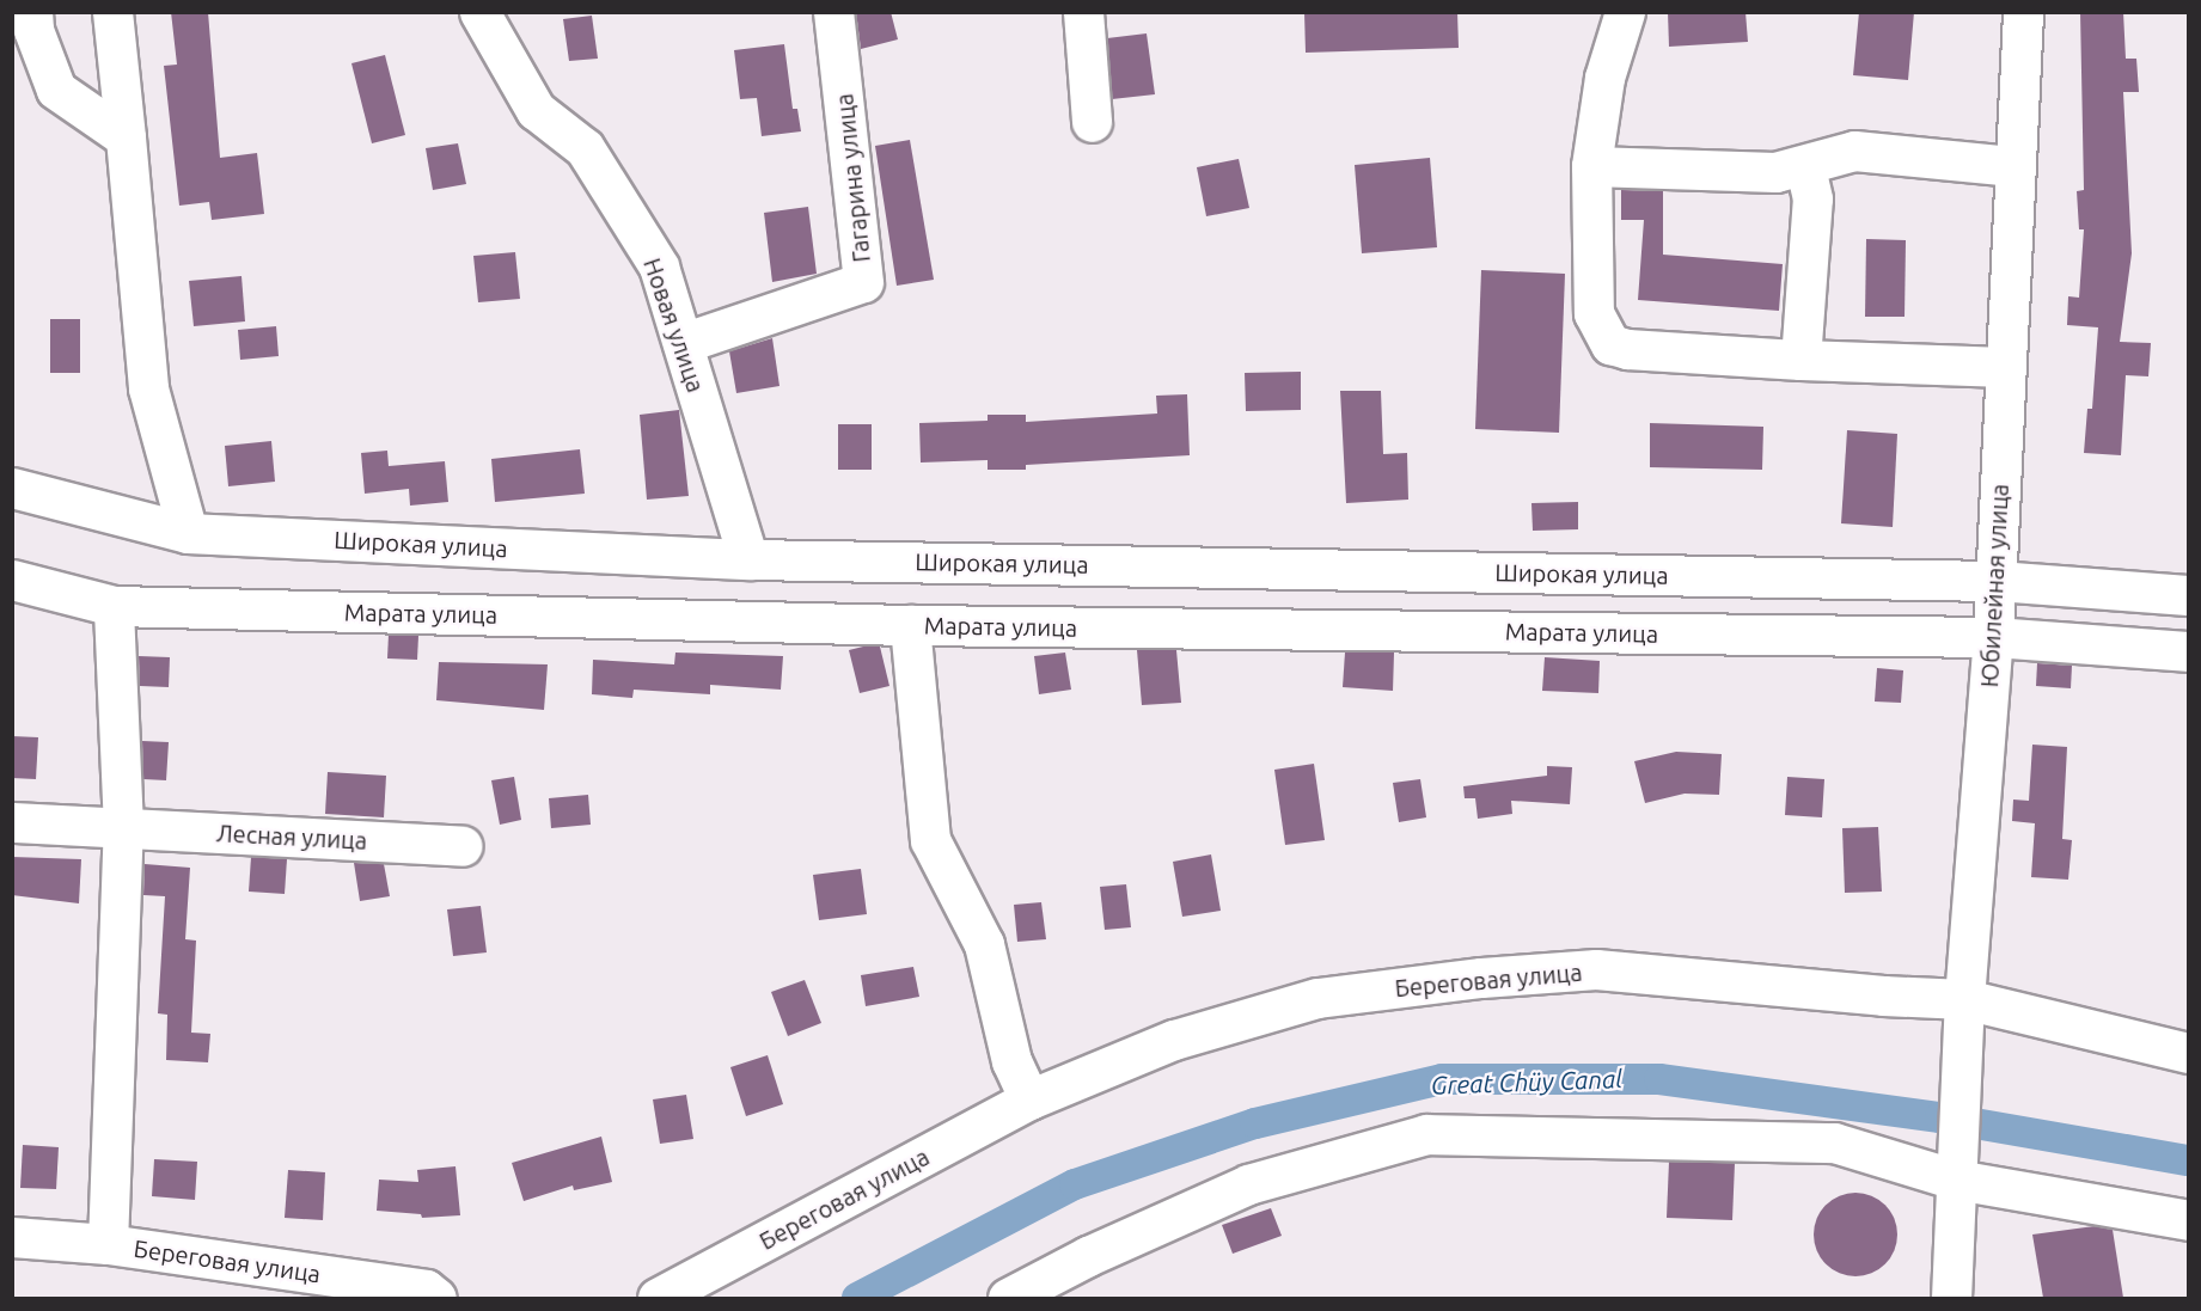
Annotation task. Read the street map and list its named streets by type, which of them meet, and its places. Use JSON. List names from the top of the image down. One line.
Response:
{"streets":{"street":["Гагарина улица","Новая улица","Широкая улица","Юбилейная улица","Марата улица","Лесная улица","Береговая улица"]},"crossings":[["Гагарина улица","Новая улица"],["Новая улица","Широкая улица"],["Широкая улица","Юбилейная улица"],["Юбилейная улица","Марата улица"],["Юбилейная улица","Береговая улица"]],"water":["Great Chüy Canal"]}
